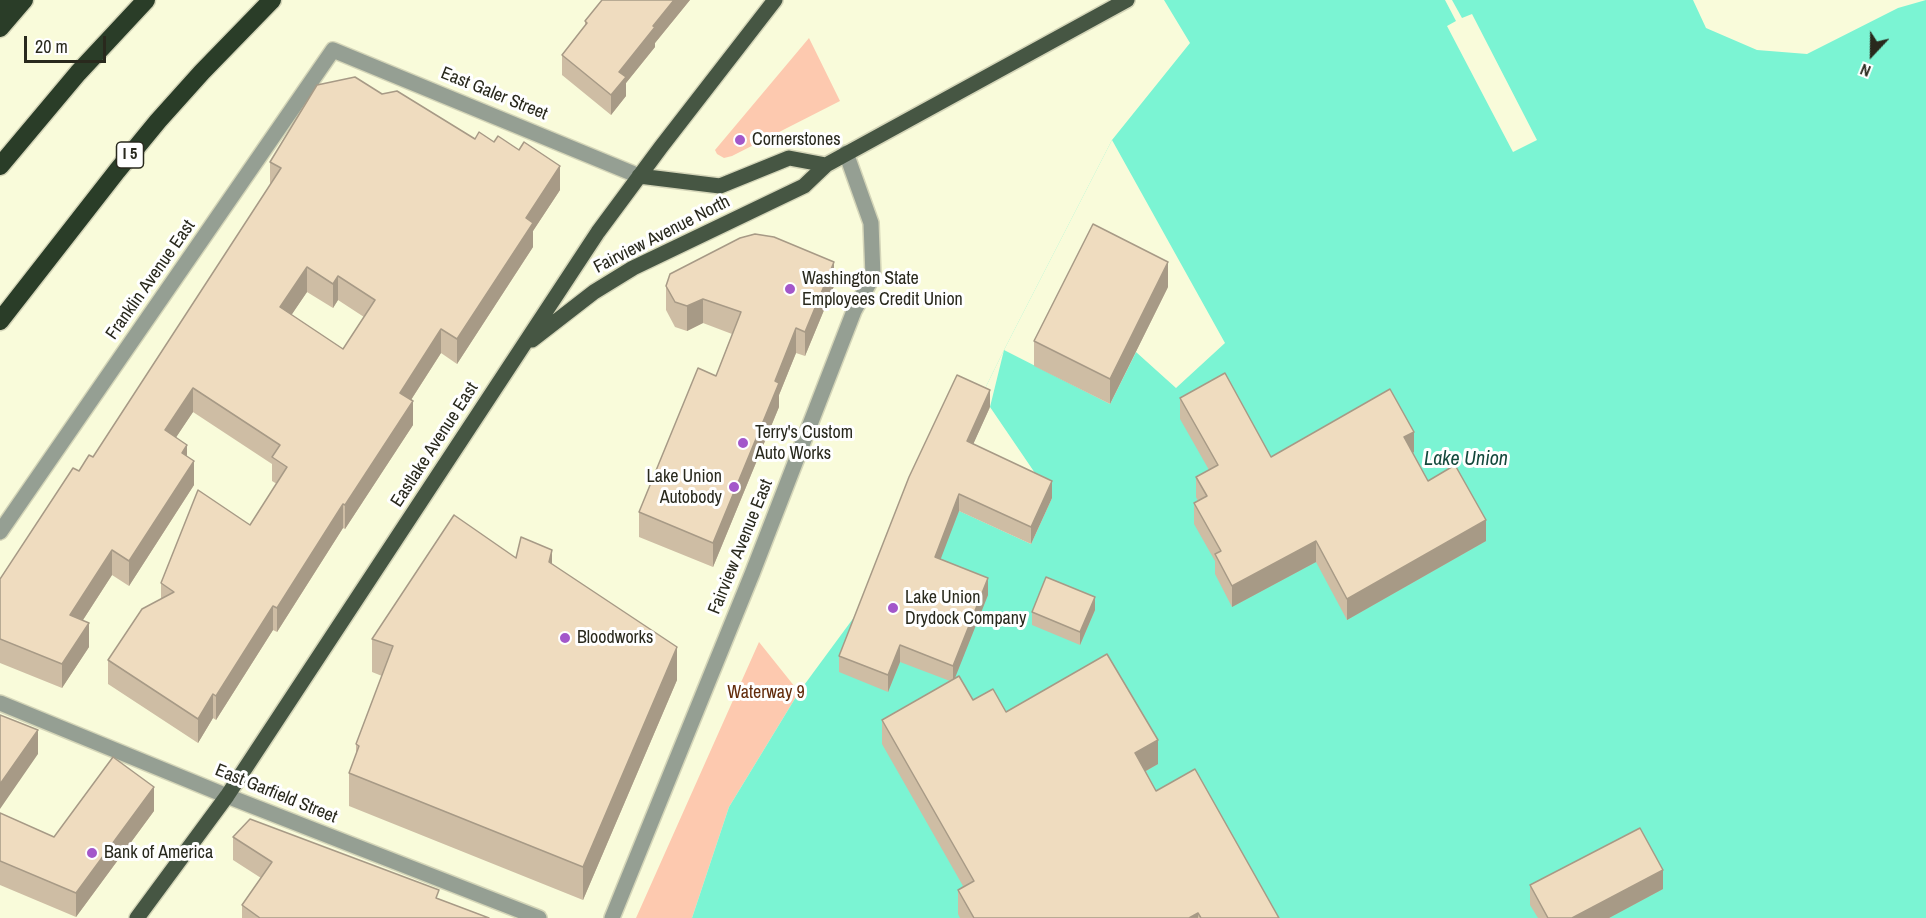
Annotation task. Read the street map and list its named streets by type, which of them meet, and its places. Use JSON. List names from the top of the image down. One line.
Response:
{"streets":{"highway":["I 5"],"main road":["Fairview Avenue North","Eastlake Avenue East"],"street":["East Galer Street","Franklin Avenue East","Fairview Avenue East","East Garfield Street"]},"crossings":[["East Galer Street","Fairview Avenue North"],["East Galer Street","Franklin Avenue East"],["East Galer Street","Eastlake Avenue East"],["Fairview Avenue North","Eastlake Avenue East"],["Fairview Avenue North","Fairview Avenue East"],["Eastlake Avenue East","East Garfield Street"]],"water":["Lake Union"],"parks":["Waterway 9"],"places":["Cornerstones","Washington State Employees Credit Union","Terry's Custom Auto Works","Lake Union Autobody","Lake Union Drydock Company","Bloodworks","Bank of America"],"scale_bar":"20 m","north":"bottom"}
